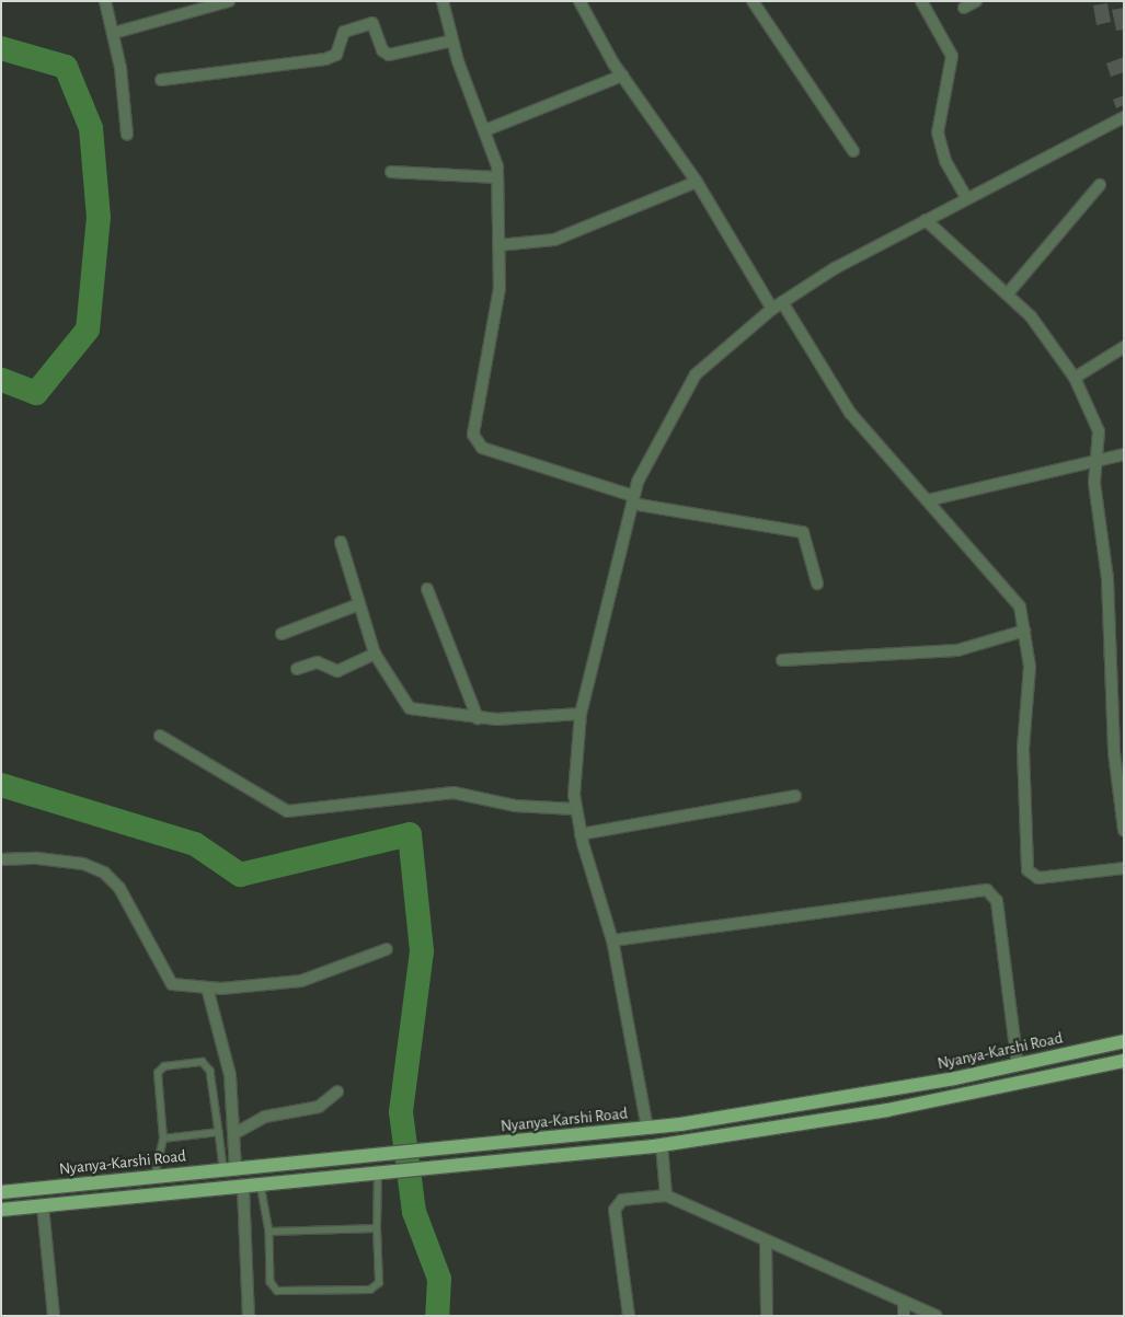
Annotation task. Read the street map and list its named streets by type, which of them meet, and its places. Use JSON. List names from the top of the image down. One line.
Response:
{"streets":{"main road":["Nyanya-Karshi Road"]}}
